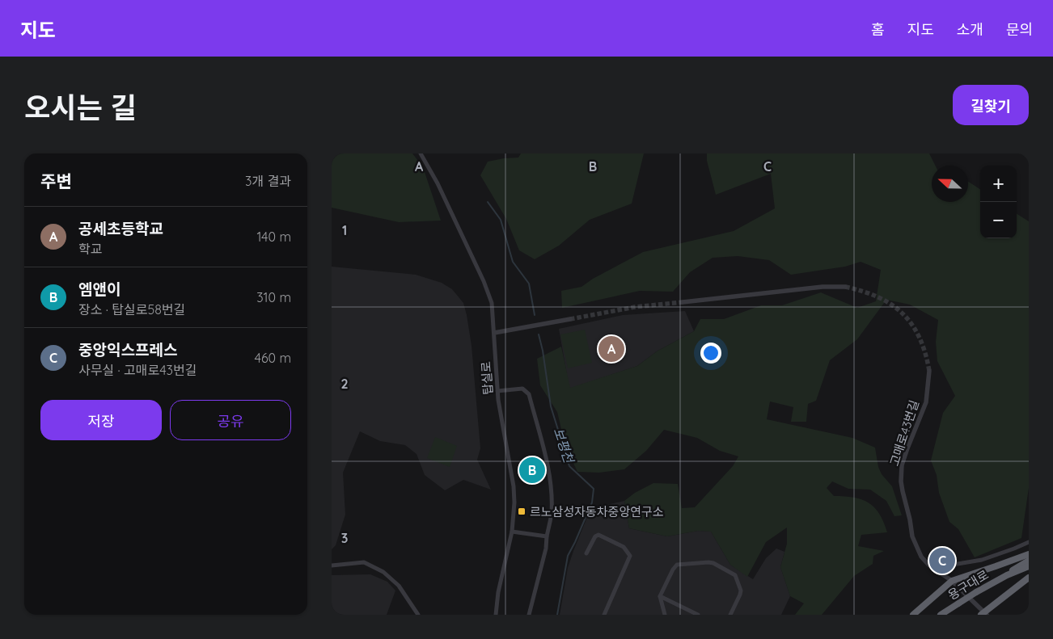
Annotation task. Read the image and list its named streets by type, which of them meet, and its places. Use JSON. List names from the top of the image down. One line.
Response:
{"streets":{"highway":["용구대로"],"street":["탑실로","고매로43번길"]},"water":["보평천"],"places":{"transit":["르노삼성자동차중앙연구소"]},"north":"left","page":{"header":"지도","nav":["홈","지도","소개","문의"],"title":"오시는 길","buttons":["길찾기",["저장","공유"]],"heading":["주변","3개 결과"],"map_buttons":["+","−"],"list":[{"mark":"A","name":"공세초등학교","note":"학교","value":"140 m"},{"mark":"B","name":"엠앤이","note":"장소 · 탑실로58번길","value":"310 m"},{"mark":"C","name":"중앙익스프레스","note":"사무실 · 고매로43번길","value":"460 m"}],"pins":["A","B","C"]},"grid":{"columns":["A","B","C"],"rows":["1","2","3"]}}
